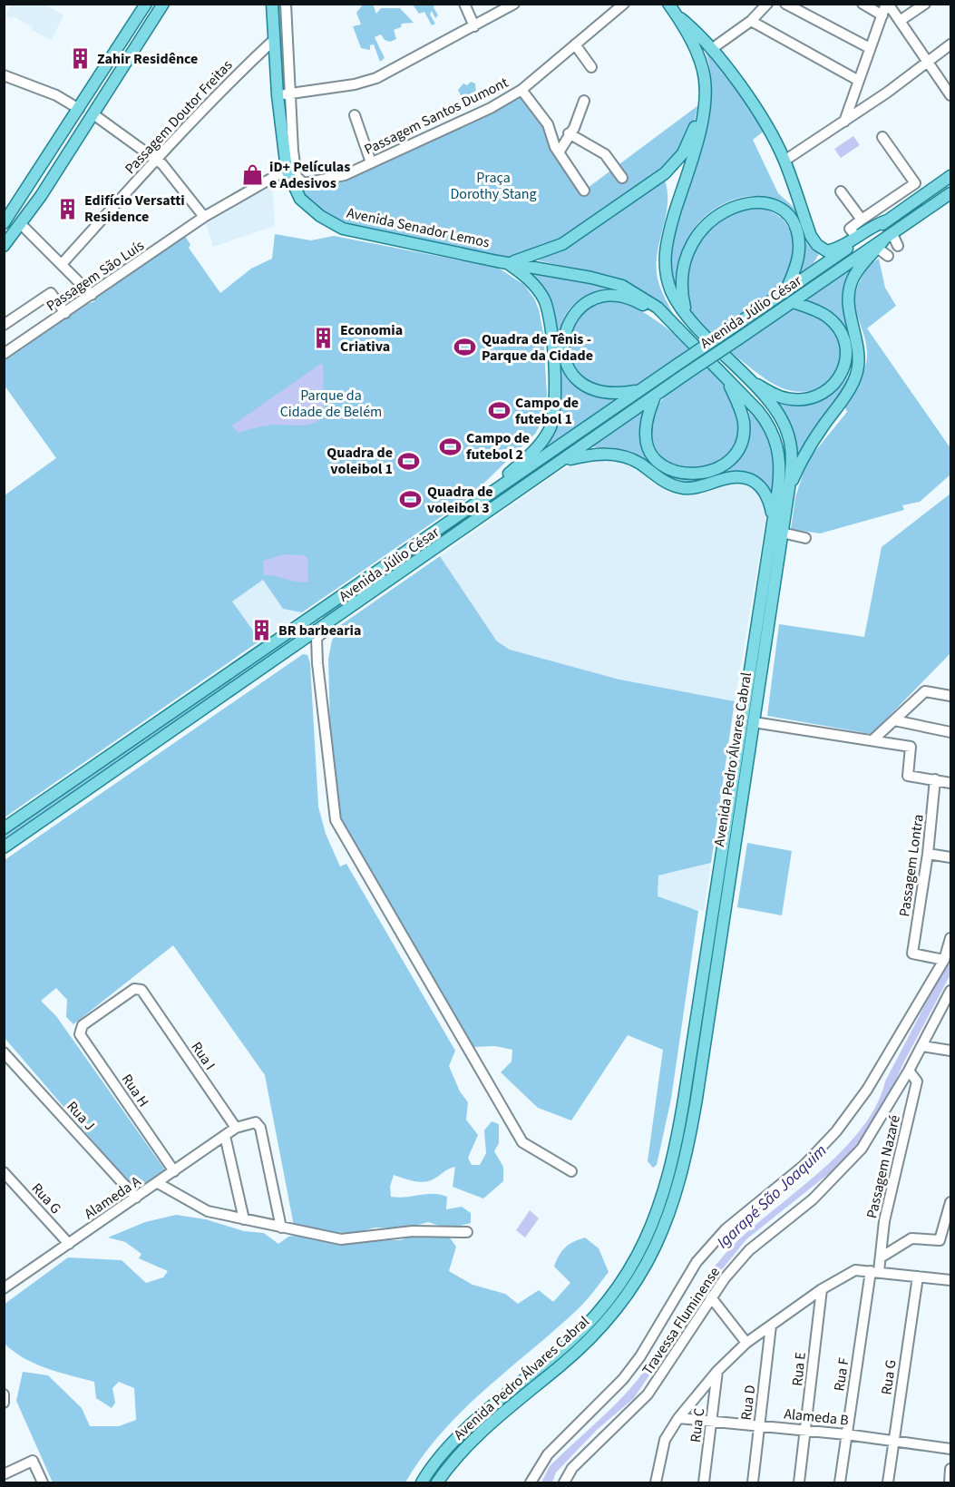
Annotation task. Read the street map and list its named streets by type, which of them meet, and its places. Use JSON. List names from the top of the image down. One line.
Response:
{"streets":{"main road":["Avenida Senador Lemos","Avenida Júlio César","Avenida Pedro Álvares Cabral"],"street":["Passagem Santos Dumont","Passagem Doutor Freitas","Passagem São Luís","Passagem Lontra","Rua I","Rua H","Rua J","Passagem Nazaré","Alameda A","Rua G","Travessa Fluminense","Rua E","Rua F","Rua D","Alameda B","Rua C"]},"crossings":[["Passagem Doutor Freitas","Avenida Senador Lemos"],["Avenida Senador Lemos","Passagem São Luís"],["Avenida Senador Lemos","Avenida Pedro Álvares Cabral"],["Rua I","Rua H"],["Rua I","Alameda A"],["Rua H","Alameda A"],["Rua J","Alameda A"],["Passagem Nazaré","Travessa Fluminense"],["Passagem Nazaré","Rua F"],["Alameda A","Rua G"],["Rua G","Alameda B"],["Rua E","Alameda B"],["Rua F","Alameda B"],["Rua D","Alameda B"],["Alameda B","Rua C"]],"water":["Igarapé São Joaquim"],"parks":["Praça Dorothy Stang","Parque da Cidade de Belém"],"places":{"building":["Zahir Residênce","Edifício Versatti Residence","Economia Criativa","BR barbearia"],"shop":["iD+ Películas e Adesivos"],"sports":["Quadra de Tênis - Parque da Cidade","Campo de futebol 1","Campo de futebol 2","Quadra de voleibol 1","Quadra de voleibol 3"]}}
